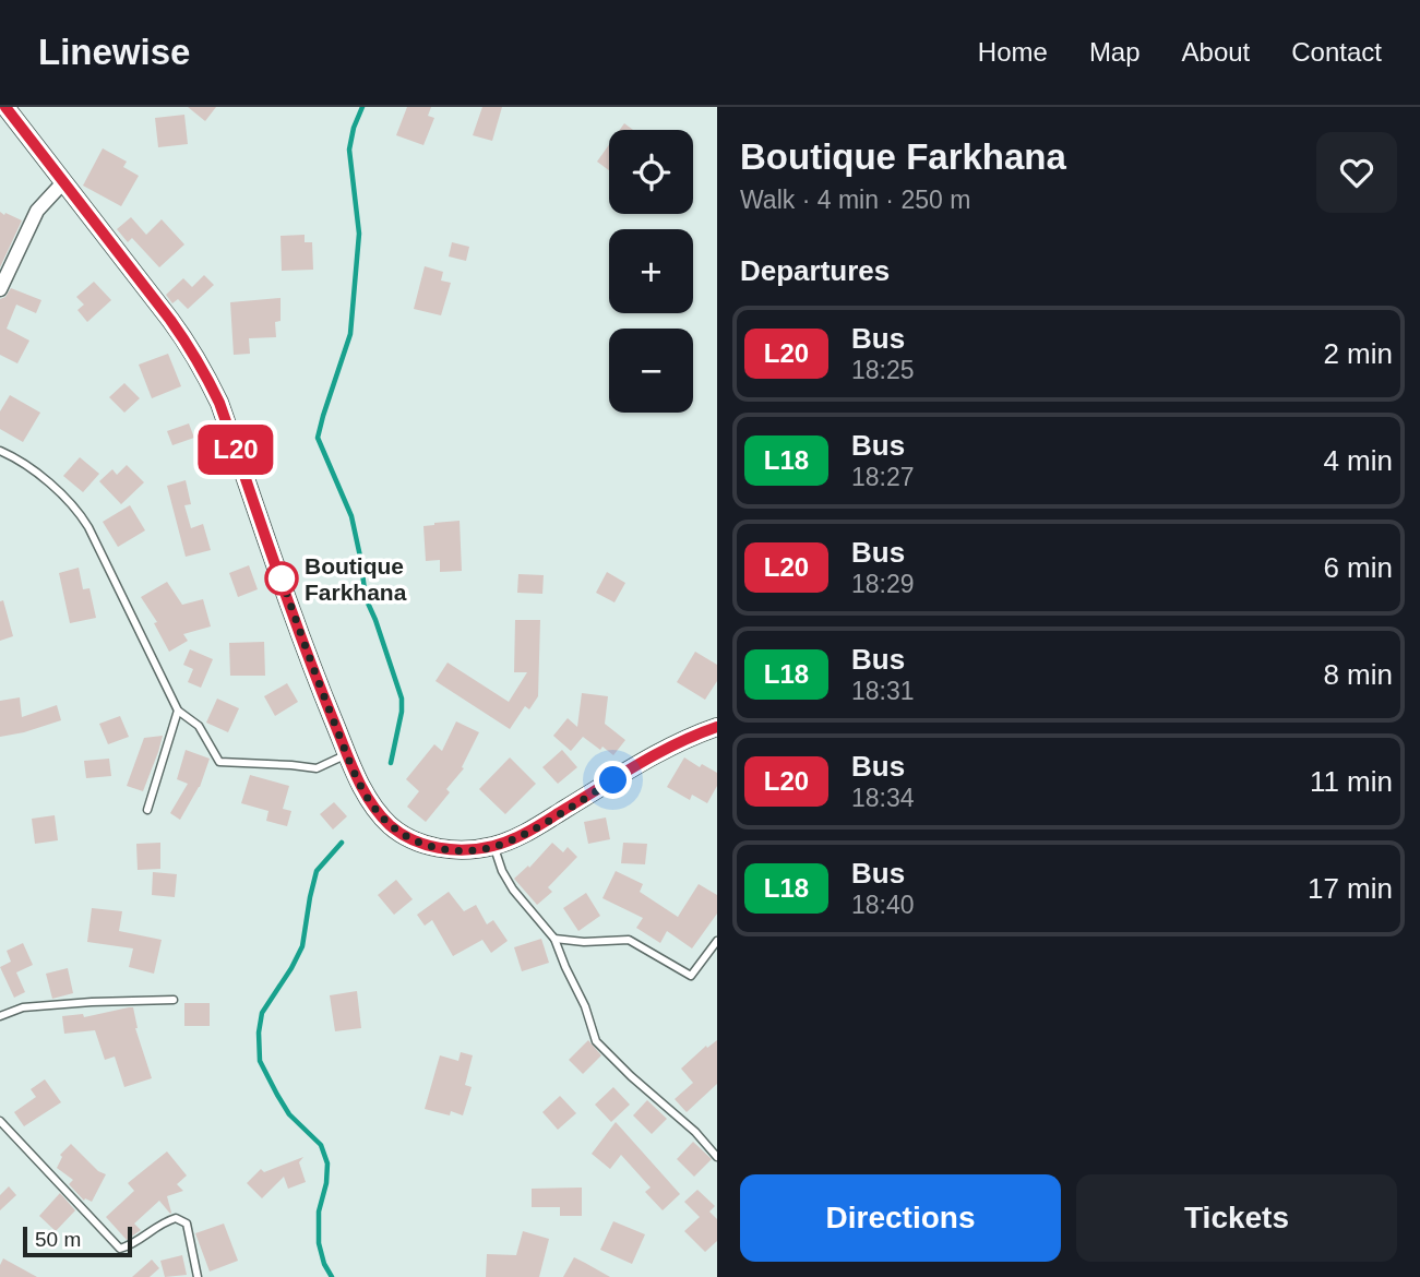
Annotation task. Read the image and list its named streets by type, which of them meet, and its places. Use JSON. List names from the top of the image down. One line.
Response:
{"places":["Boutique Farkhana"],"lines":["bus line L20"],"scale_bar":"50 m","page":{"header":"Linewise","nav":["Home","Map","About","Contact"],"on_map":"L20","heading":[["Boutique Farkhana","Walk · 4 min · 250 m"],"Departures"],"map_buttons":["+","−"],"list":[{"mark":"L20","name":"Bus","note":"18:25","value":"2 min"},{"mark":"L18","name":"Bus","note":"18:27","value":"4 min"},{"mark":"L20","name":"Bus","note":"18:29","value":"6 min"},{"mark":"L18","name":"Bus","note":"18:31","value":"8 min"},{"mark":"L20","name":"Bus","note":"18:34","value":"11 min"},{"mark":"L18","name":"Bus","note":"18:40","value":"17 min"}],"buttons":["Directions","Tickets"],"scale":"50 m"}}
